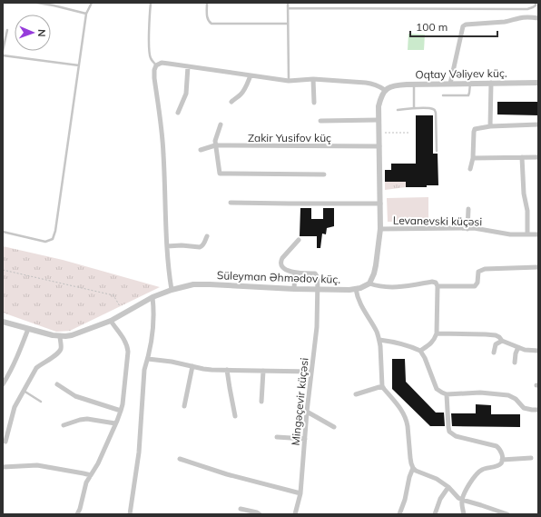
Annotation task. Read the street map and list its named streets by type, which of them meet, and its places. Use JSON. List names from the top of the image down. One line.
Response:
{"streets":{"street":["Oqtay Vəliyev küç.","Zakir Yusifov küç","Levanevski küçəsi","Süleyman Əhmədov küç.","Mingəçevir küçəsi"]},"crossings":[["Süleyman Əhmədov küç.","Mingəçevir küçəsi"]],"scale_bar":"100 m","north":"right"}
